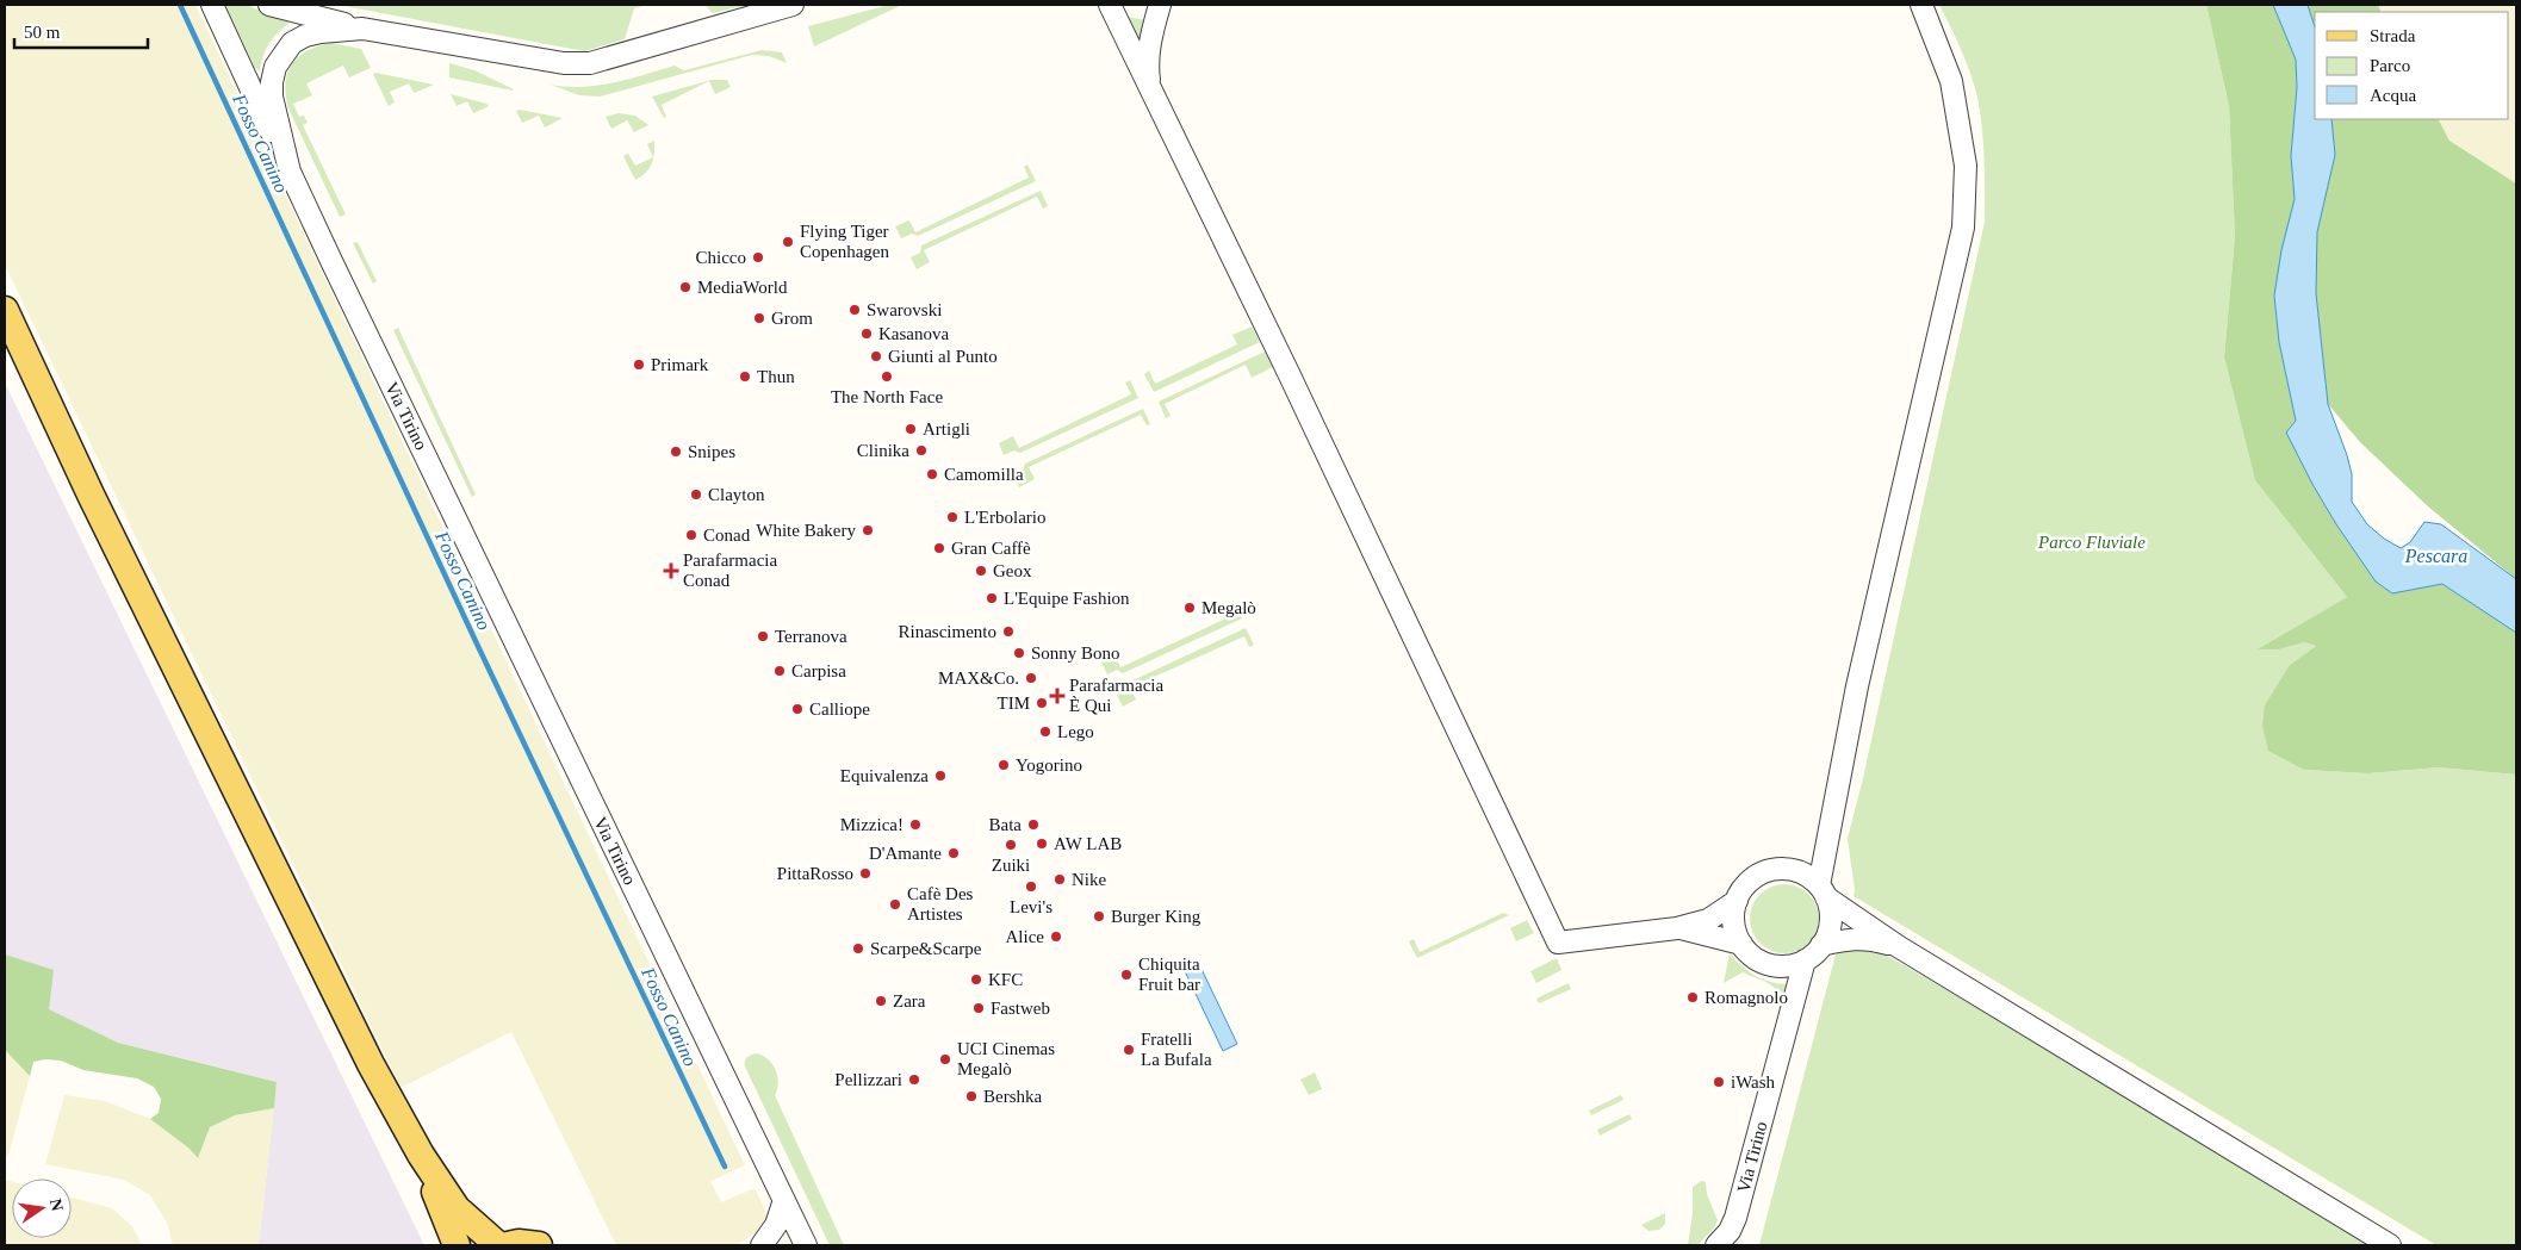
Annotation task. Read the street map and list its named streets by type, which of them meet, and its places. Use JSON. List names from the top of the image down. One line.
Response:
{"streets":{"street":["Via Tirino"]},"water":["Fosso Canino","Pescara"],"parks":["Parco Fluviale"],"places":{"other":["Flying Tiger Copenhagen","Chicco","MediaWorld","Swarovski","Grom","Kasanova","Giunti al Punto","Primark","Thun","The North Face","Artigli","Clinika","Snipes","Camomilla","Clayton","L'Erbolario","White Bakery","Conad","Gran Caffè","Geox","L'Equipe Fashion","Megalò","Rinascimento","Terranova","Sonny Bono","Carpisa","MAX&Co.","TIM","Calliope","Lego","Yogorino","Equivalenza","Mizzica!","Bata","AW LAB","Zuiki","D'Amante","PittaRosso","Nike","Levi's","Cafè Des Artistes","Burger King","Alice","Scarpe&Scarpe","Chiquita Fruit bar","KFC","Romagnolo","Zara","Fastweb","Fratelli La Bufala","UCI Cinemas Megalò","Pellizzari","iWash","Bershka"],"health":["Parafarmacia Conad","Parafarmacia È Qui"]},"legend":["Strada","Parco","Acqua"],"scale_bar":"50 m","north":"right"}
